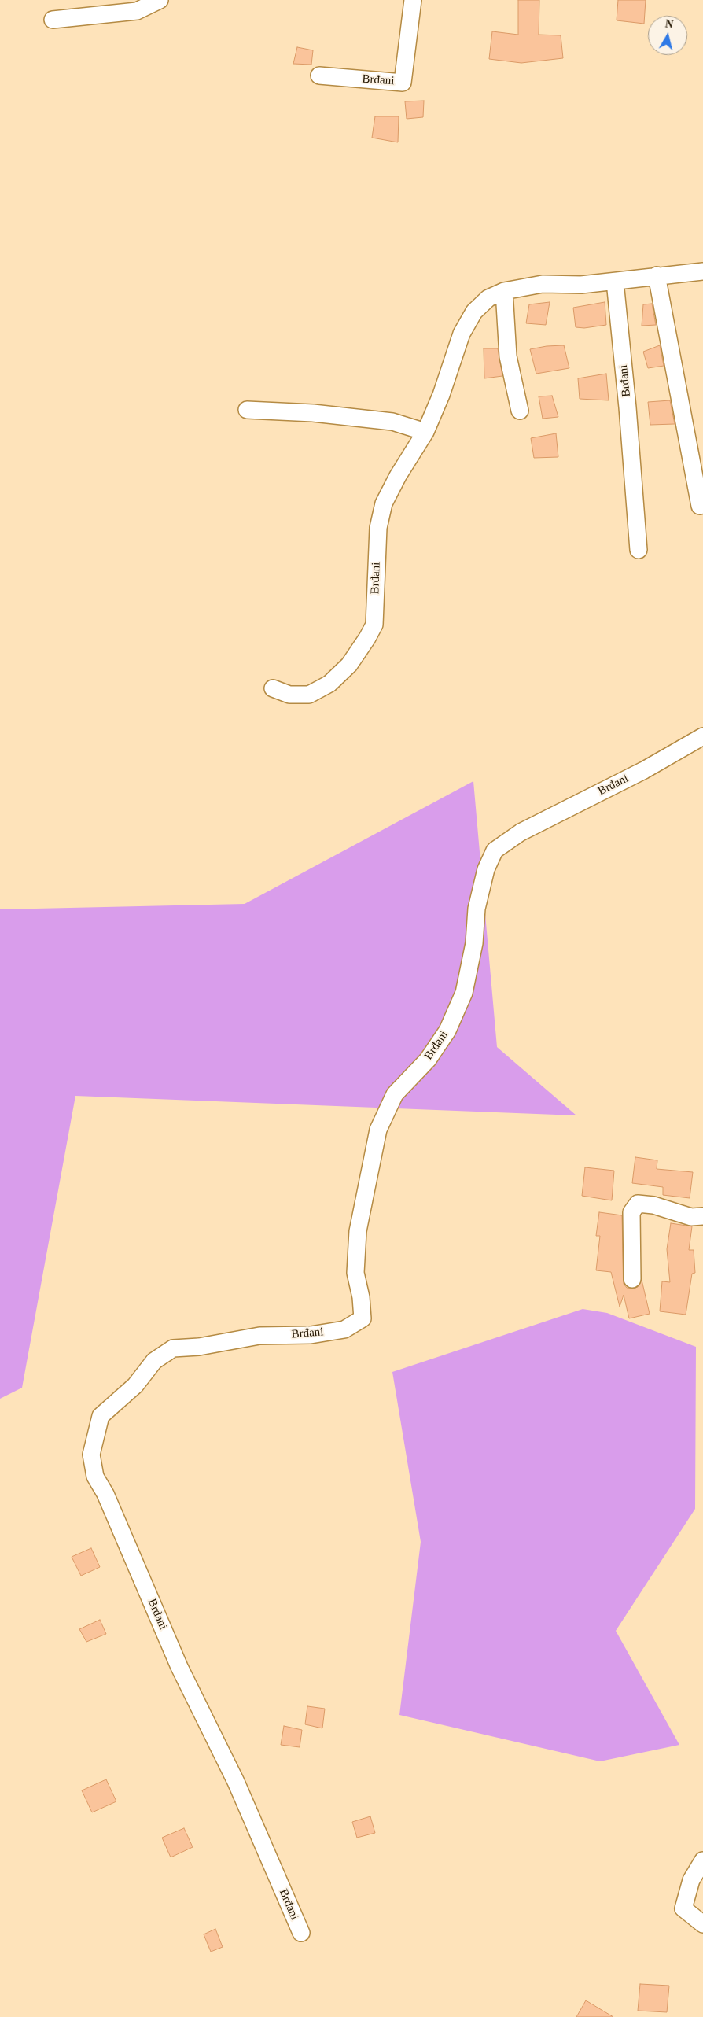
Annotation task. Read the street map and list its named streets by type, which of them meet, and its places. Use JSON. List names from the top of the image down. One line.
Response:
{"streets":{"street":["Brđani"]},"north":"top"}
